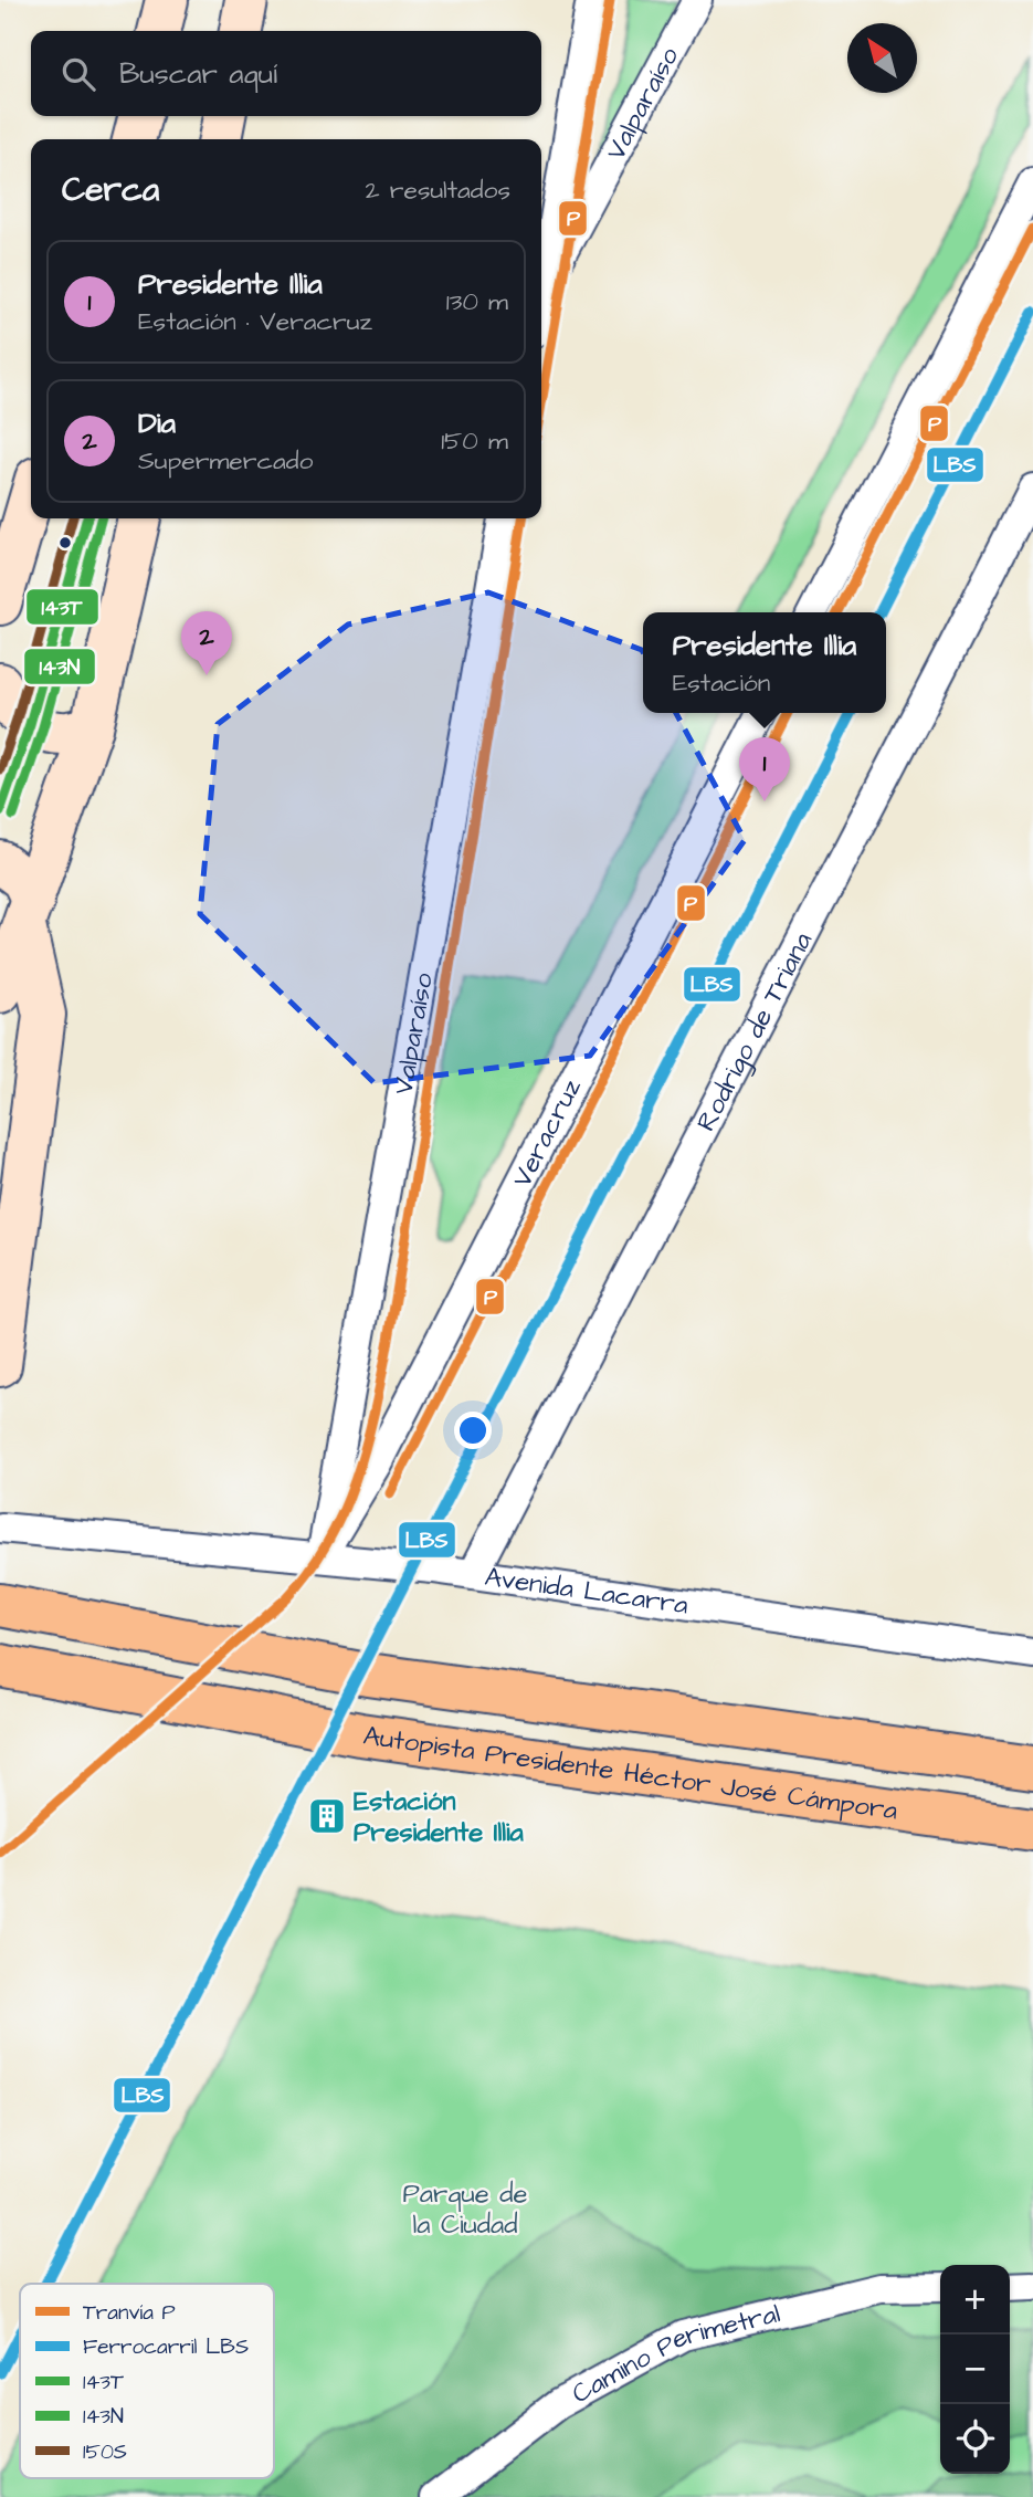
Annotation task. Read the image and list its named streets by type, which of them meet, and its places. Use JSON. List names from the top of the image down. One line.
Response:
{"streets":{"highway":["Autopista Presidente Héctor José Cámpora"],"street":["Valparaíso","Rodrigo de Triana","Veracruz","Avenida Lacarra","Camino Perimetral"]},"crossings":[["Valparaíso","Veracruz"],["Valparaíso","Avenida Lacarra"],["Rodrigo de Triana","Avenida Lacarra"],["Veracruz","Avenida Lacarra"]],"parks":["Parque de la Ciudad"],"places":{"building":["Estación Presidente Illia"]},"lines":["tram line P","rail line LBS","transit line 143T","transit line 143N","transit line 150S"],"legend":["Tranvía P","Ferrocarril LBS","143T","143N","150S"],"north":"top left","page":{"search":"Buscar aquí","heading":["Cerca","2 resultados"],"list":[{"mark":"1","name":"Presidente Illia","note":"Estación · Veracruz","value":"130 m"},{"mark":"2","name":"Dia","note":"Supermercado","value":"150 m"}],"pins":["2","1"],"popup":["Presidente Illia","Estación"],"map_buttons":["+","−"]}}
